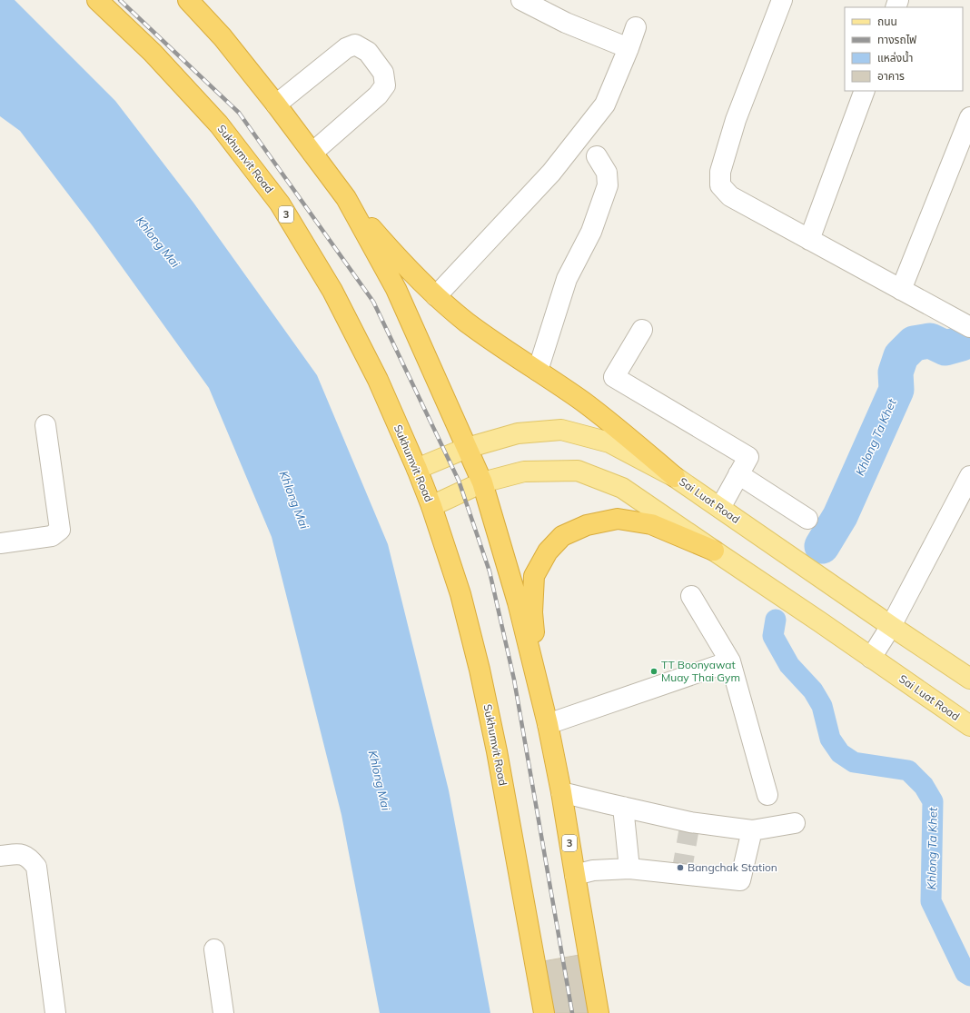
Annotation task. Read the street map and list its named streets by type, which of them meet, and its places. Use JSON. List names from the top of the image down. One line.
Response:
{"streets":{"highway":["Sukhumvit Road","3"],"main road":["Sai Luat Road"]},"crossings":[["Sukhumvit Road","Sai Luat Road"],["3","Sai Luat Road"]],"water":["Khlong Mai","Khlong Ta Khet"],"places":["TT Boonyawat Muay Thai Gym","Bangchak Station"],"legend":["ถนน","ทางรถไฟ","แหล่งน้ำ","อาคาร"]}
